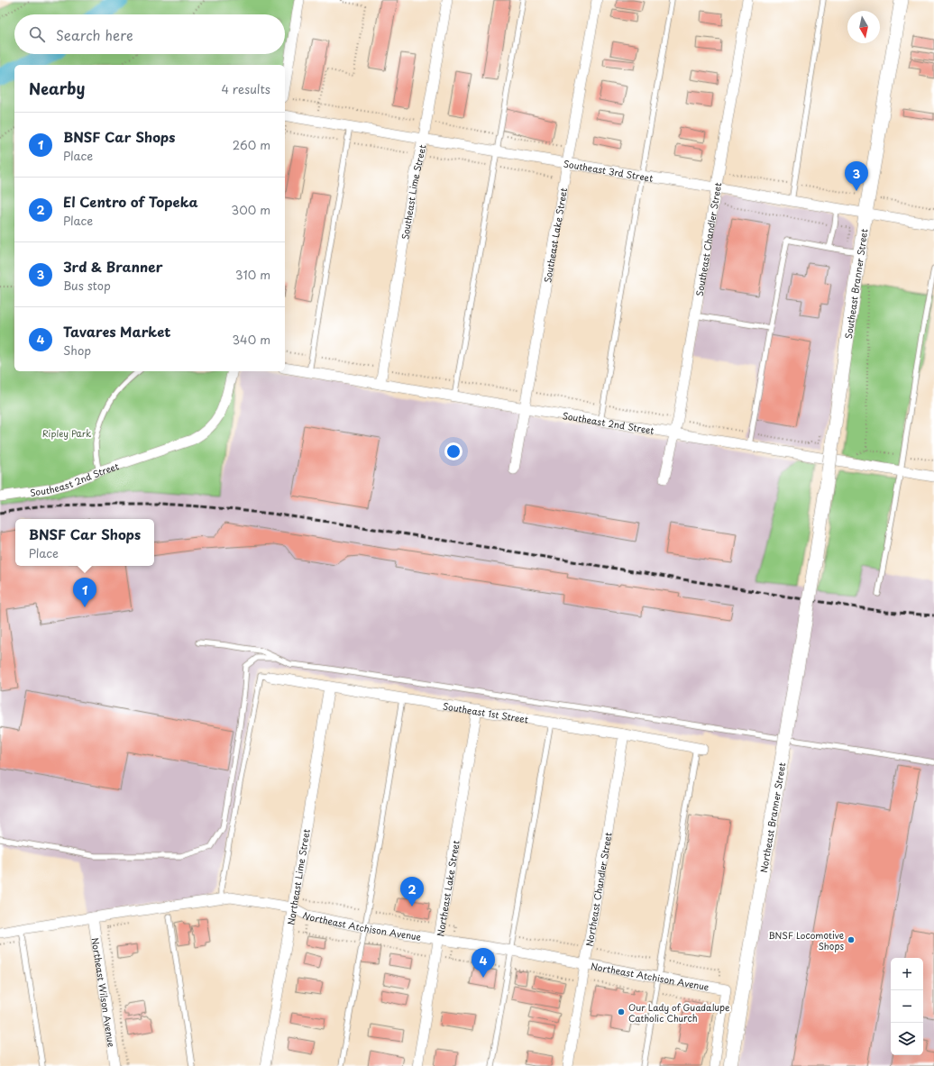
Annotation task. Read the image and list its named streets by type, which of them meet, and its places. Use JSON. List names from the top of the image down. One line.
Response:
{"streets":{"main road":["Southeast Branner Street","Northeast Branner Street"],"street":["Southeast 3rd Street","Southeast Lime Street","Southeast Lake Street","Southeast Chandler Street","Southeast 2nd Street","Southeast 1st Street","Northeast Lime Street","Northeast Lake Street","Northeast Chandler Street","Northeast Atchison Avenue","Northeast Wilson Avenue"]},"crossings":[["Southeast 3rd Street","Southeast Lime Street"],["Southeast 3rd Street","Southeast Lake Street"],["Southeast 3rd Street","Southeast Chandler Street"],["Southeast 3rd Street","Southeast Branner Street"],["Southeast Lime Street","Southeast 2nd Street"],["Southeast Lake Street","Southeast 2nd Street"],["Southeast Chandler Street","Southeast 2nd Street"],["Southeast Branner Street","Northeast Branner Street"],["Southeast 1st Street","Northeast Lime Street"],["Southeast 1st Street","Northeast Lake Street"],["Southeast 1st Street","Northeast Chandler Street"],["Northeast Lime Street","Northeast Atchison Avenue"],["Northeast Lake Street","Northeast Atchison Avenue"],["Northeast Chandler Street","Northeast Atchison Avenue"],["Northeast Atchison Avenue","Northeast Wilson Avenue"]],"parks":["Ripley Park"],"places":["BNSF Locomotive Shops","Our Lady of Guadalupe Catholic Church"],"north":"bottom","page":{"search":"Search here","heading":["Nearby","4 results"],"list":[{"mark":"1","name":"BNSF Car Shops","note":"Place","value":"260 m"},{"mark":"2","name":"El Centro of Topeka","note":"Place","value":"300 m"},{"mark":"3","name":"3rd & Branner","note":"Bus stop","value":"310 m"},{"mark":"4","name":"Tavares Market","note":"Shop","value":"340 m"}],"pins":["3","1","2","4"],"popup":["BNSF Car Shops","Place"],"map_buttons":["+","−"]}}
